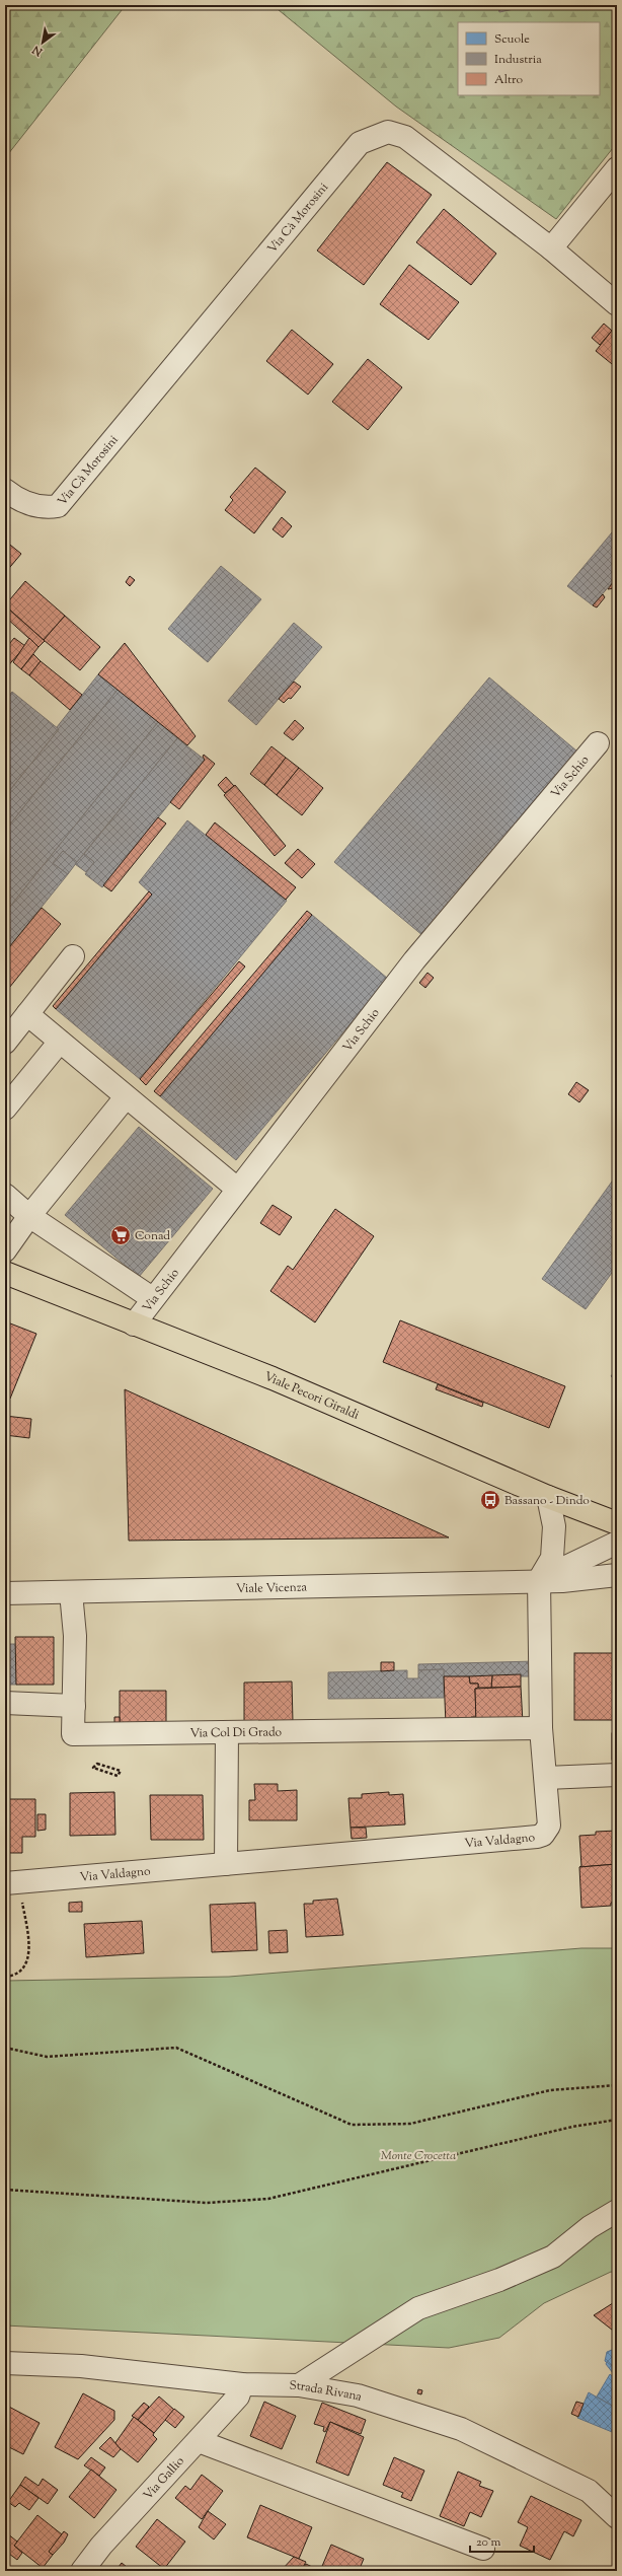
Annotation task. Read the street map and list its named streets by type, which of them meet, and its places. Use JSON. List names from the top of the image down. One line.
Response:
{"streets":{"main road":["Viale Pecori Giraldi"],"street":["Via Cà Morosini","Via Schio","Viale Vicenza","Via Col Di Grado","Via Valdagno","Strada Rivana","Via Gallio"]},"crossings":[["Via Schio","Viale Pecori Giraldi"],["Viale Vicenza","Via Col Di Grado"],["Viale Vicenza","Via Valdagno"],["Via Col Di Grado","Via Valdagno"],["Strada Rivana","Via Gallio"]],"parks":["Monte Crocetta"],"places":{"supermarket":["Conad"],"bus stop":["Bassano - Dindo"]},"legend":["Scuole","Industria","Altro"],"scale_bar":"20 m","north":"bottom left"}
